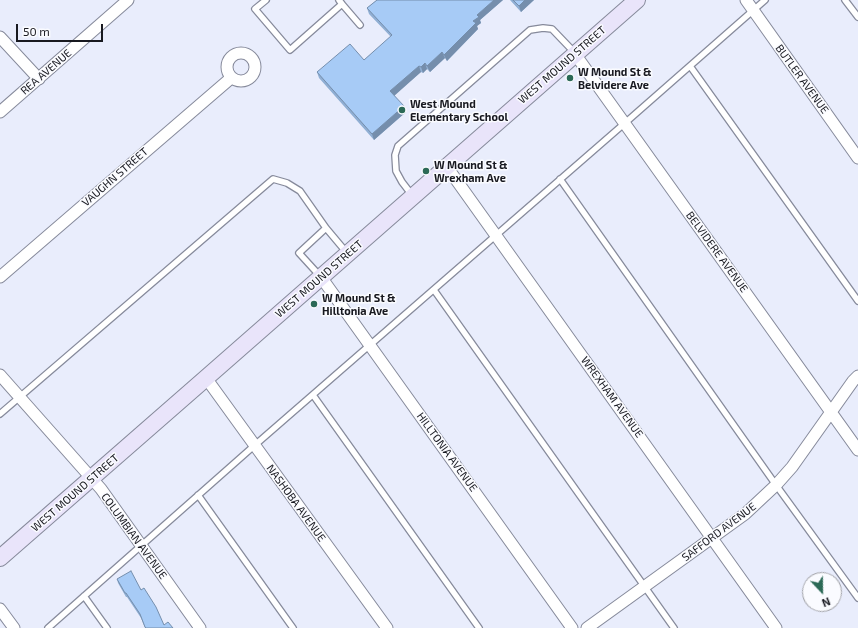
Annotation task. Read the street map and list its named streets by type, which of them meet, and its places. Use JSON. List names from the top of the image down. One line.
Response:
{"streets":{"street":["WEST MOUND STREET","REA AVENUE","BUTLER AVENUE","VAUGHN STREET","BELVIDERE AVENUE","WREXHAM AVENUE","HILLTONIA AVENUE","NASHOBA AVENUE","SAFFORD AVENUE","COLUMBIAN AVENUE"]},"crossings":[["WEST MOUND STREET","BELVIDERE AVENUE"],["WEST MOUND STREET","WREXHAM AVENUE"],["WEST MOUND STREET","HILLTONIA AVENUE"],["WEST MOUND STREET","NASHOBA AVENUE"],["WEST MOUND STREET","COLUMBIAN AVENUE"],["BELVIDERE AVENUE","SAFFORD AVENUE"],["WREXHAM AVENUE","SAFFORD AVENUE"]],"places":["W Mound St & Belvidere Ave","West Mound Elementary School","W Mound St & Wrexham Ave","W Mound St & Hilltonia Ave"],"scale_bar":"50 m","north":"bottom"}
